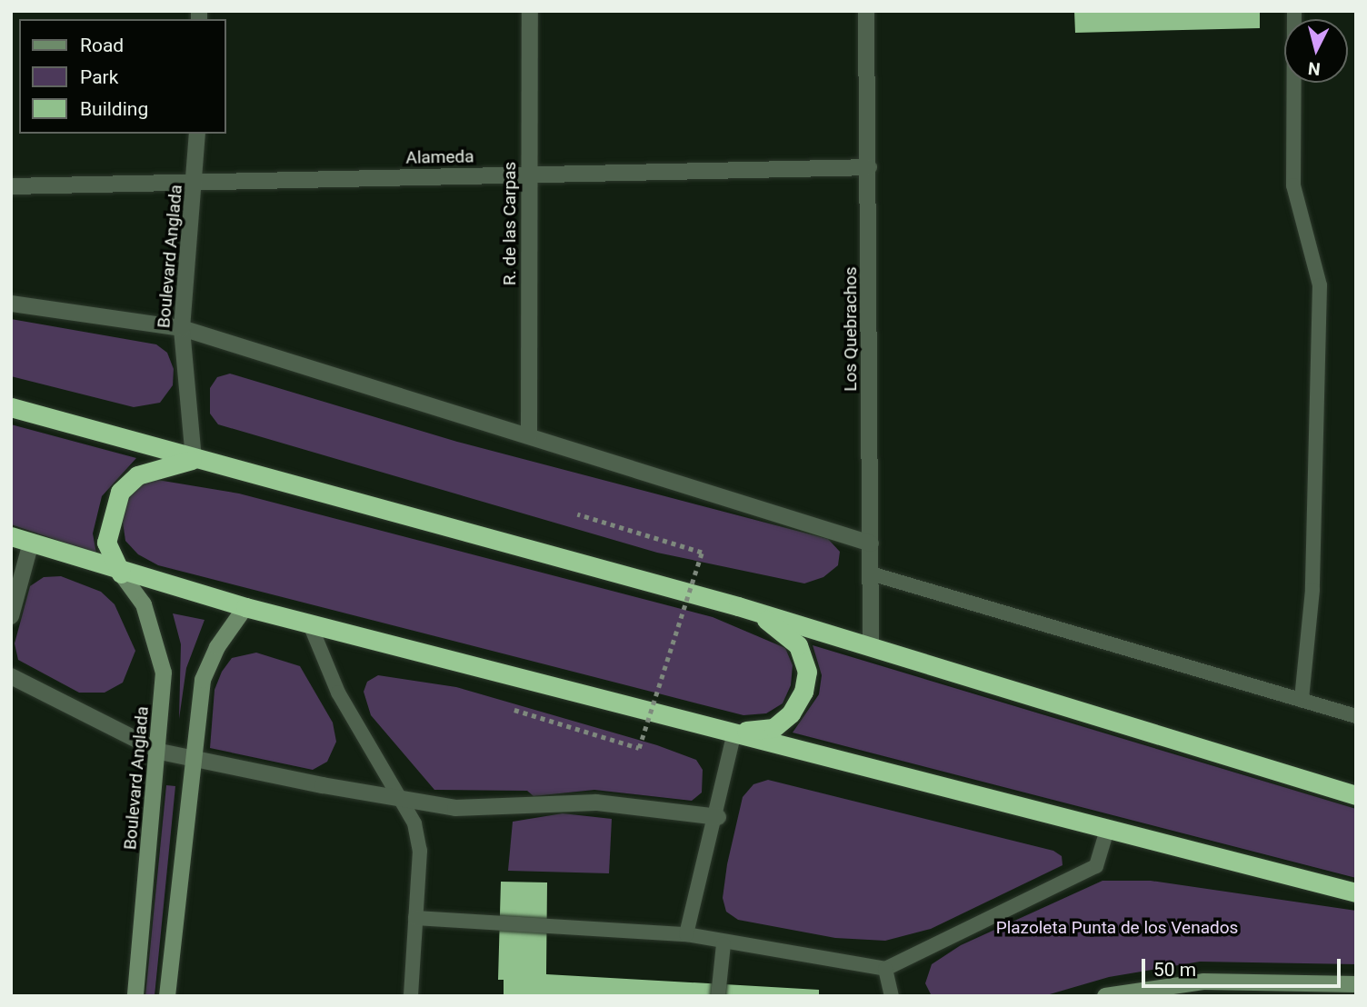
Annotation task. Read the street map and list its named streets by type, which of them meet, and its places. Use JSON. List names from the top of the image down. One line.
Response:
{"streets":{"main road":["Boulevard Anglada"],"street":["Alameda","R. de las Carpas","Los Quebrachos"]},"crossings":[["Alameda","R. de las Carpas"],["Alameda","Boulevard Anglada"],["Alameda","Los Quebrachos"]],"parks":["Plazoleta Punta de los Venados"],"legend":["Road","Park","Building"],"scale_bar":"50 m","north":"bottom"}
